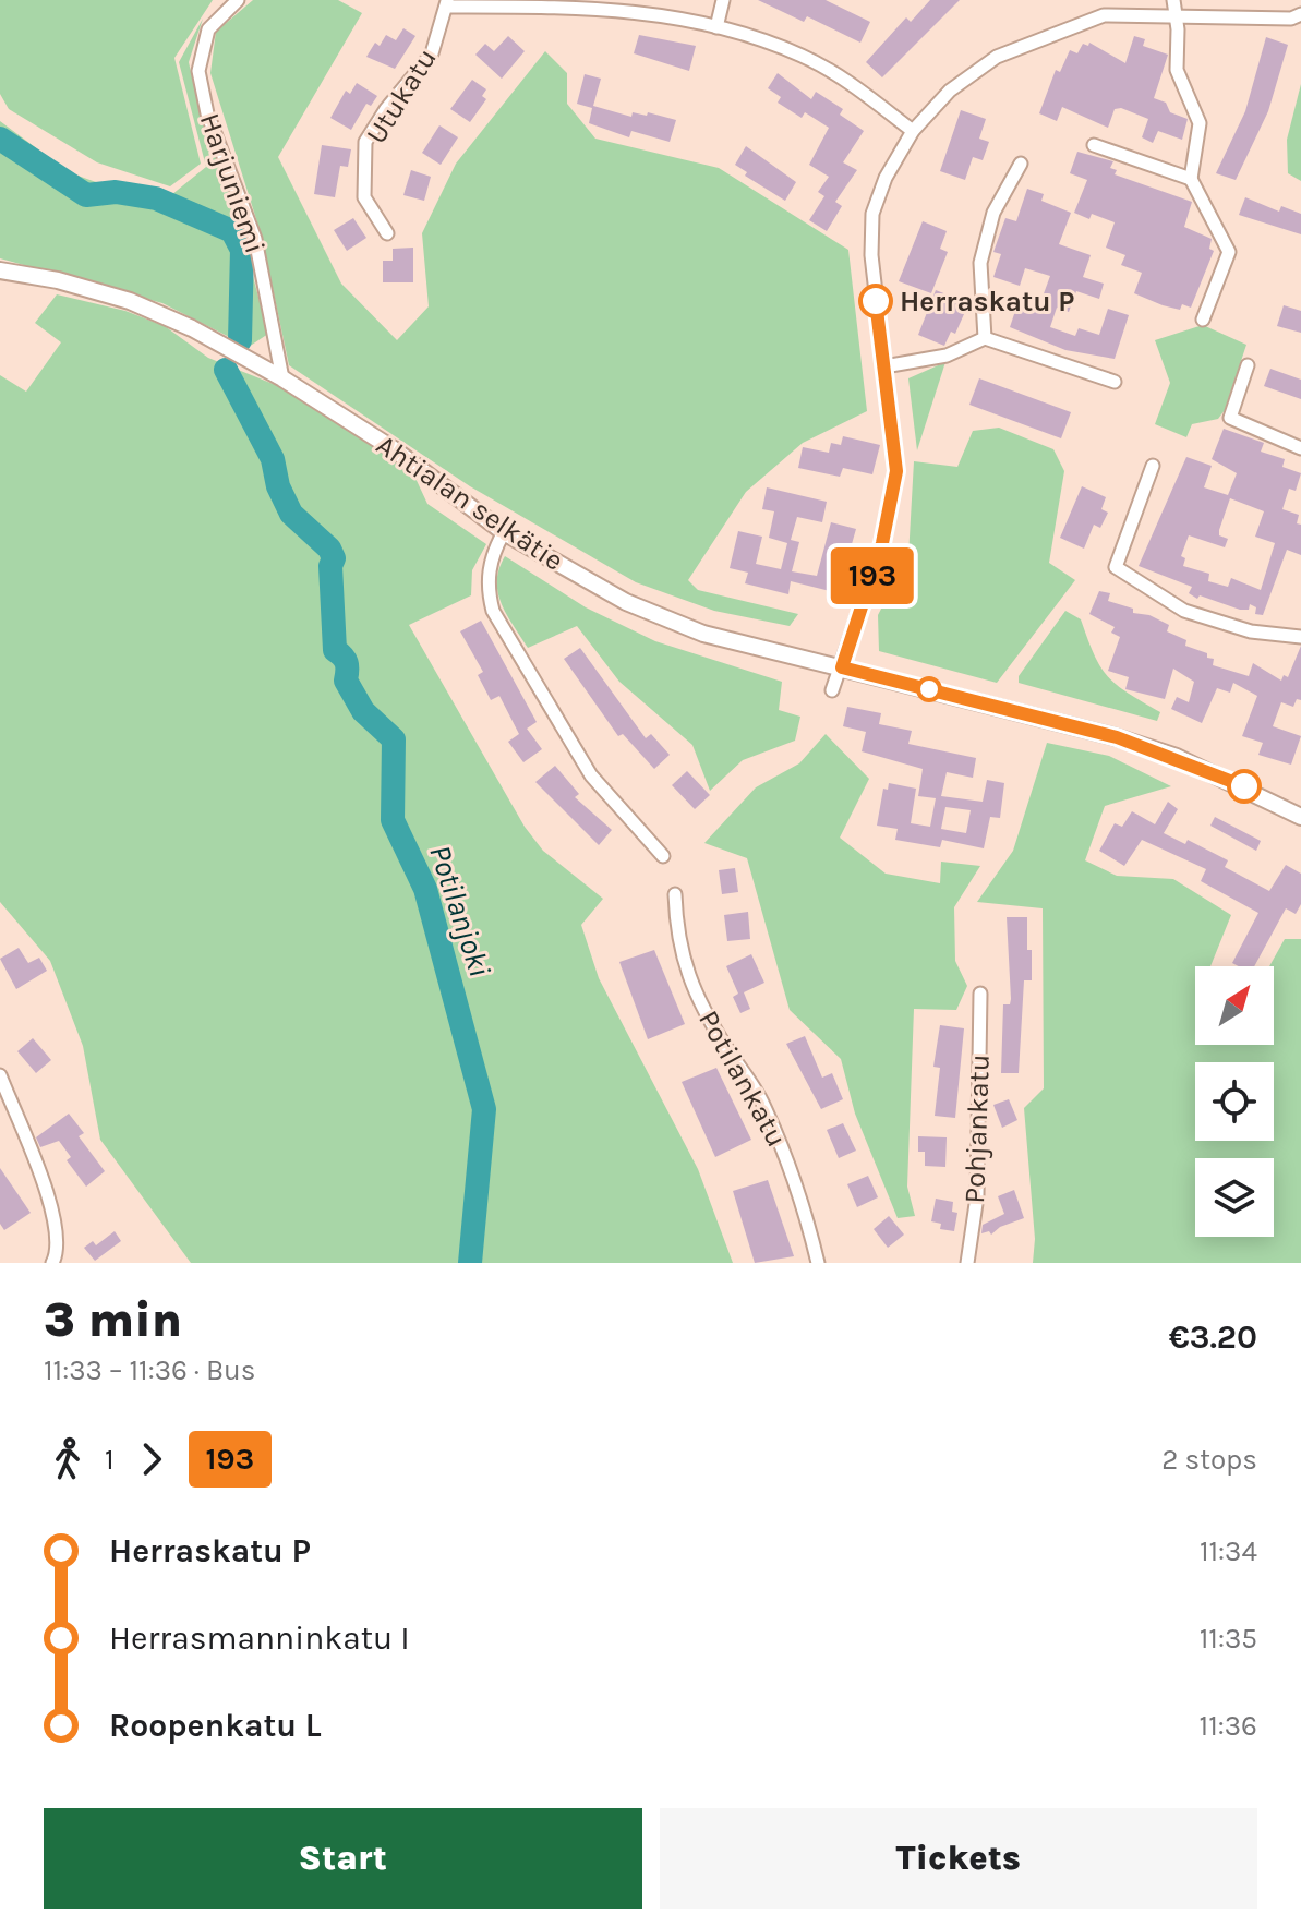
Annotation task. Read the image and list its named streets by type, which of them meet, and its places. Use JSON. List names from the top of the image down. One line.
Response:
{"streets":{"street":["Utukatu","Harjuniemi","Ahtialan selkätie","Potilankatu","Pohjankatu"]},"crossings":[["Harjuniemi","Ahtialan selkätie"]],"water":["Potilanjoki"],"places":["Herraskatu P"],"lines":["bus line 193"],"north":"top right","page":{"on_map":"193","heading":["3 min","11:33 – 11:36 · Bus","€3.20"],"legs":["1","193","2 stops"],"list":[{"name":"Herraskatu P","value":"11:34"},{"name":"Herrasmanninkatu I","value":"11:35"},{"name":"Roopenkatu L","value":"11:36"}],"buttons":["Start","Tickets"]}}
